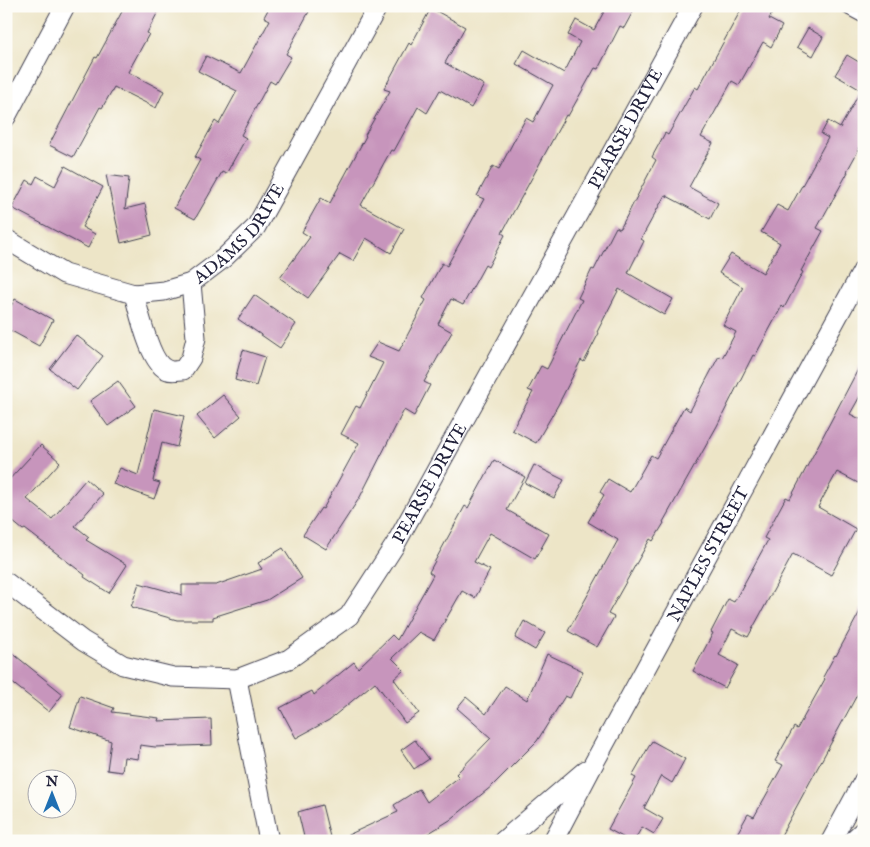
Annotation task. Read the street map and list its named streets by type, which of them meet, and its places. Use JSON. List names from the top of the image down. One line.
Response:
{"streets":{"street":["PEARSE DRIVE","ADAMS DRIVE","NAPLES STREET"]},"north":"top"}
